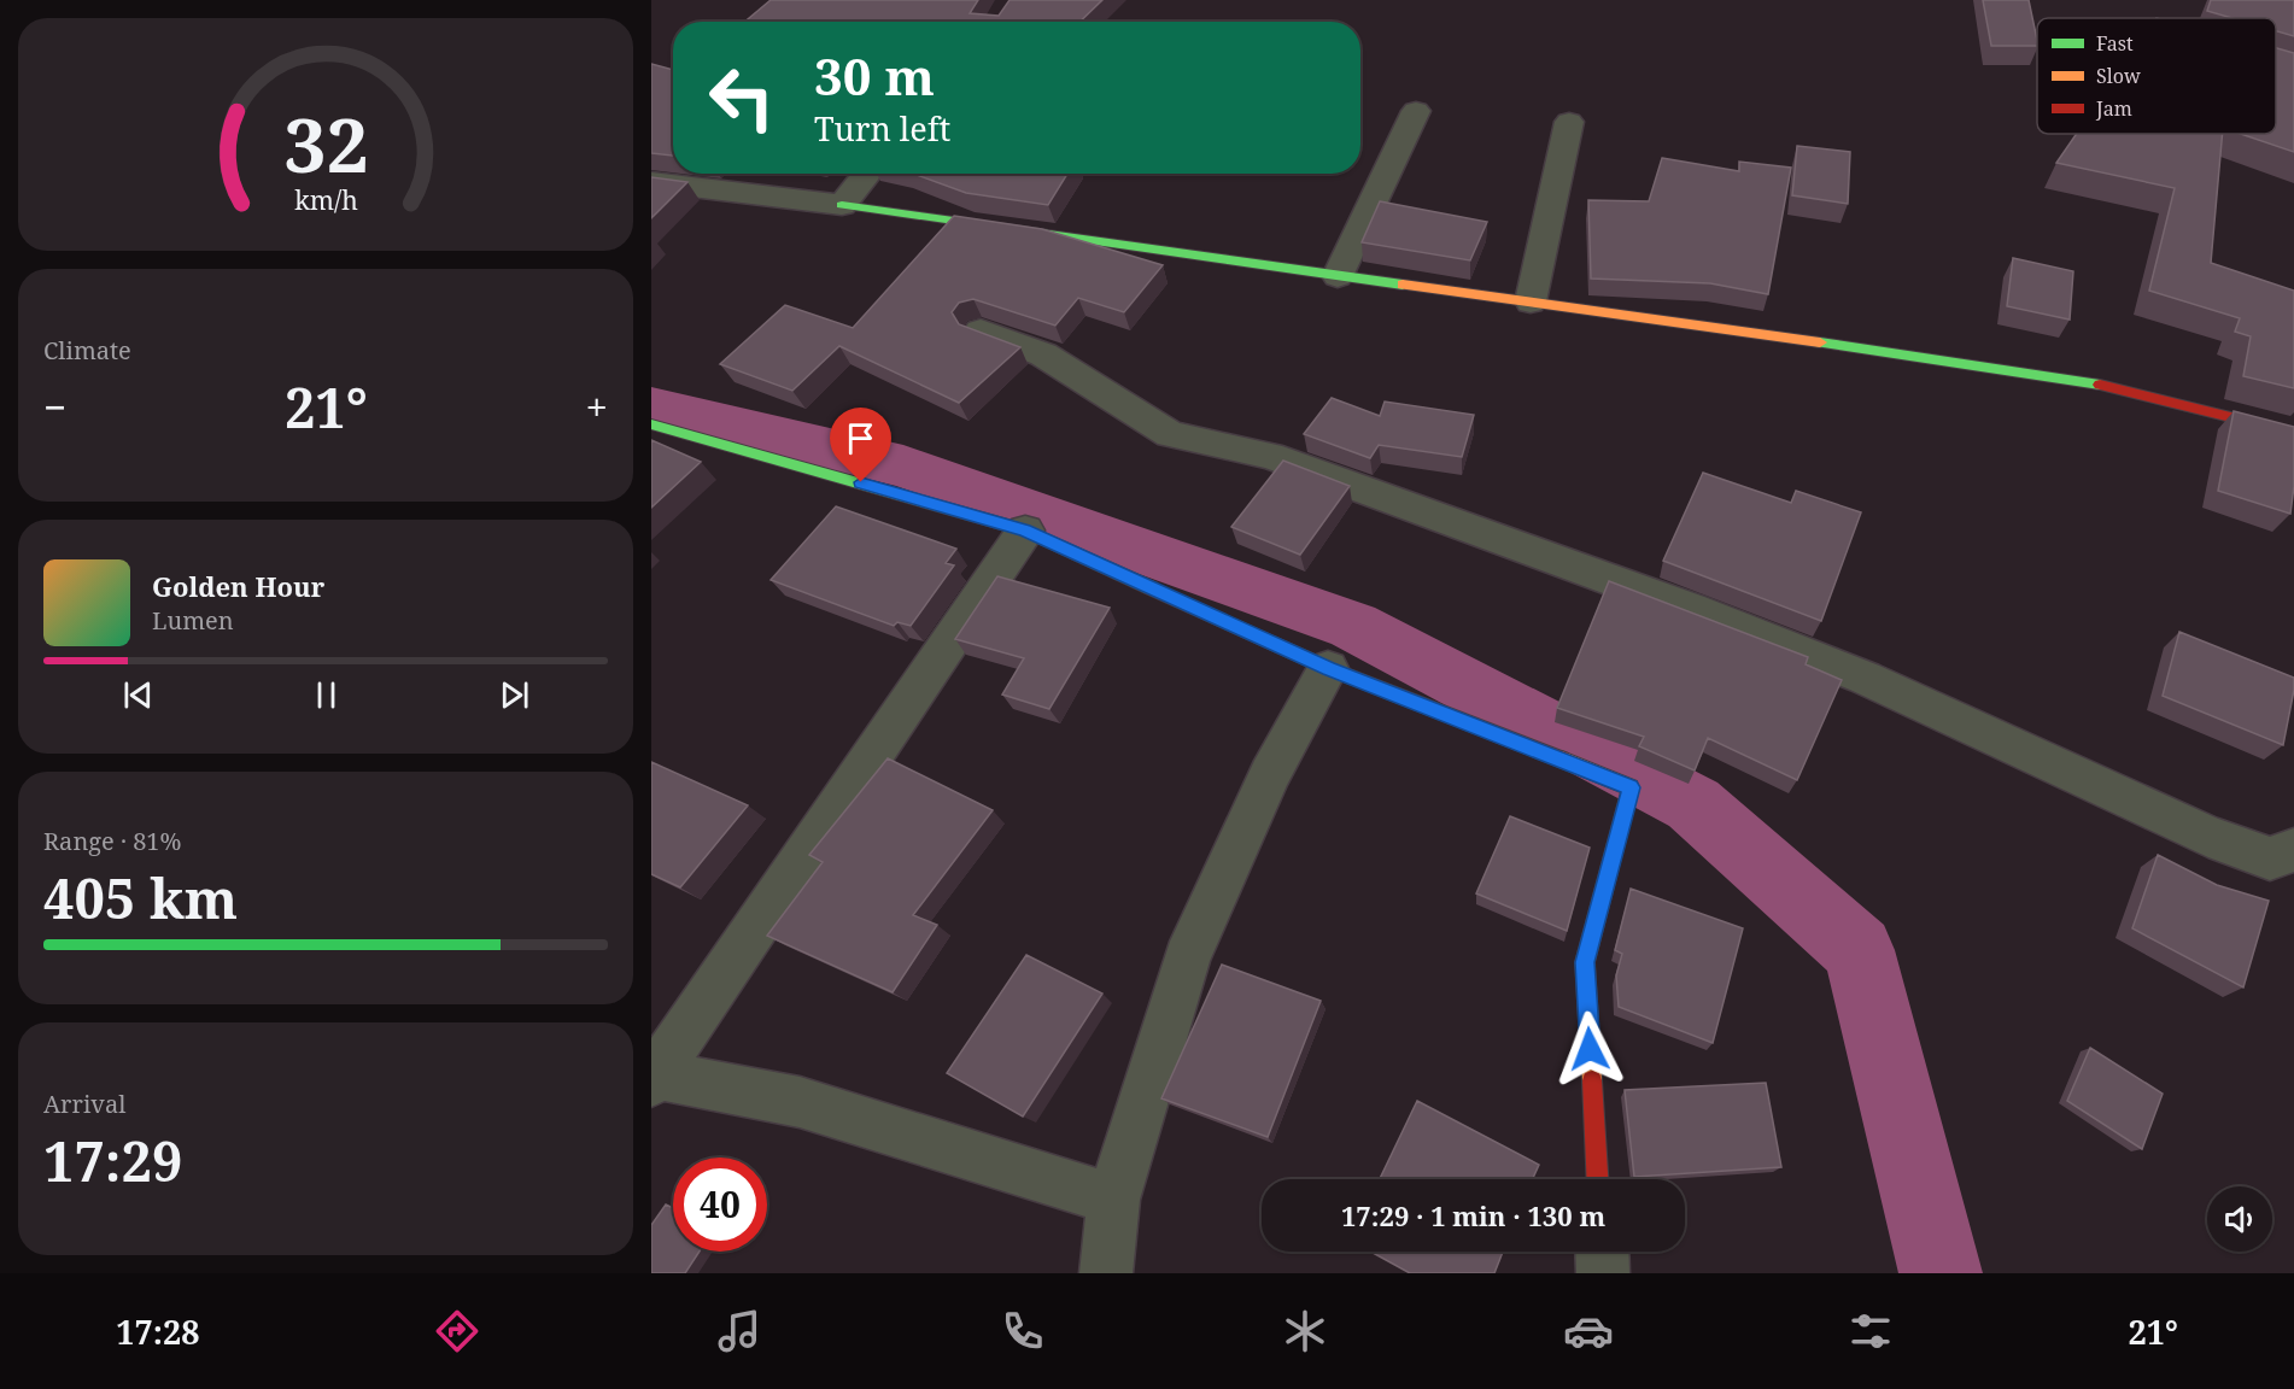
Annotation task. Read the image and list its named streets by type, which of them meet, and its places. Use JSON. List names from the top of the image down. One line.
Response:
{"legend":["Fast","Slow","Jam"],"page":{"turn":["30 m","Turn left"],"tile":["Climate",["Range · 81%","405 km"],["Arrival","17:29"]],"heat":["−","21°","+"],"song":["Golden Hour","Lumen"],"limit":"40","trip":"17:29 · 1 min · 130 m","tabs":["17:28","21°"],"gauge":["32","km/h"]}}
